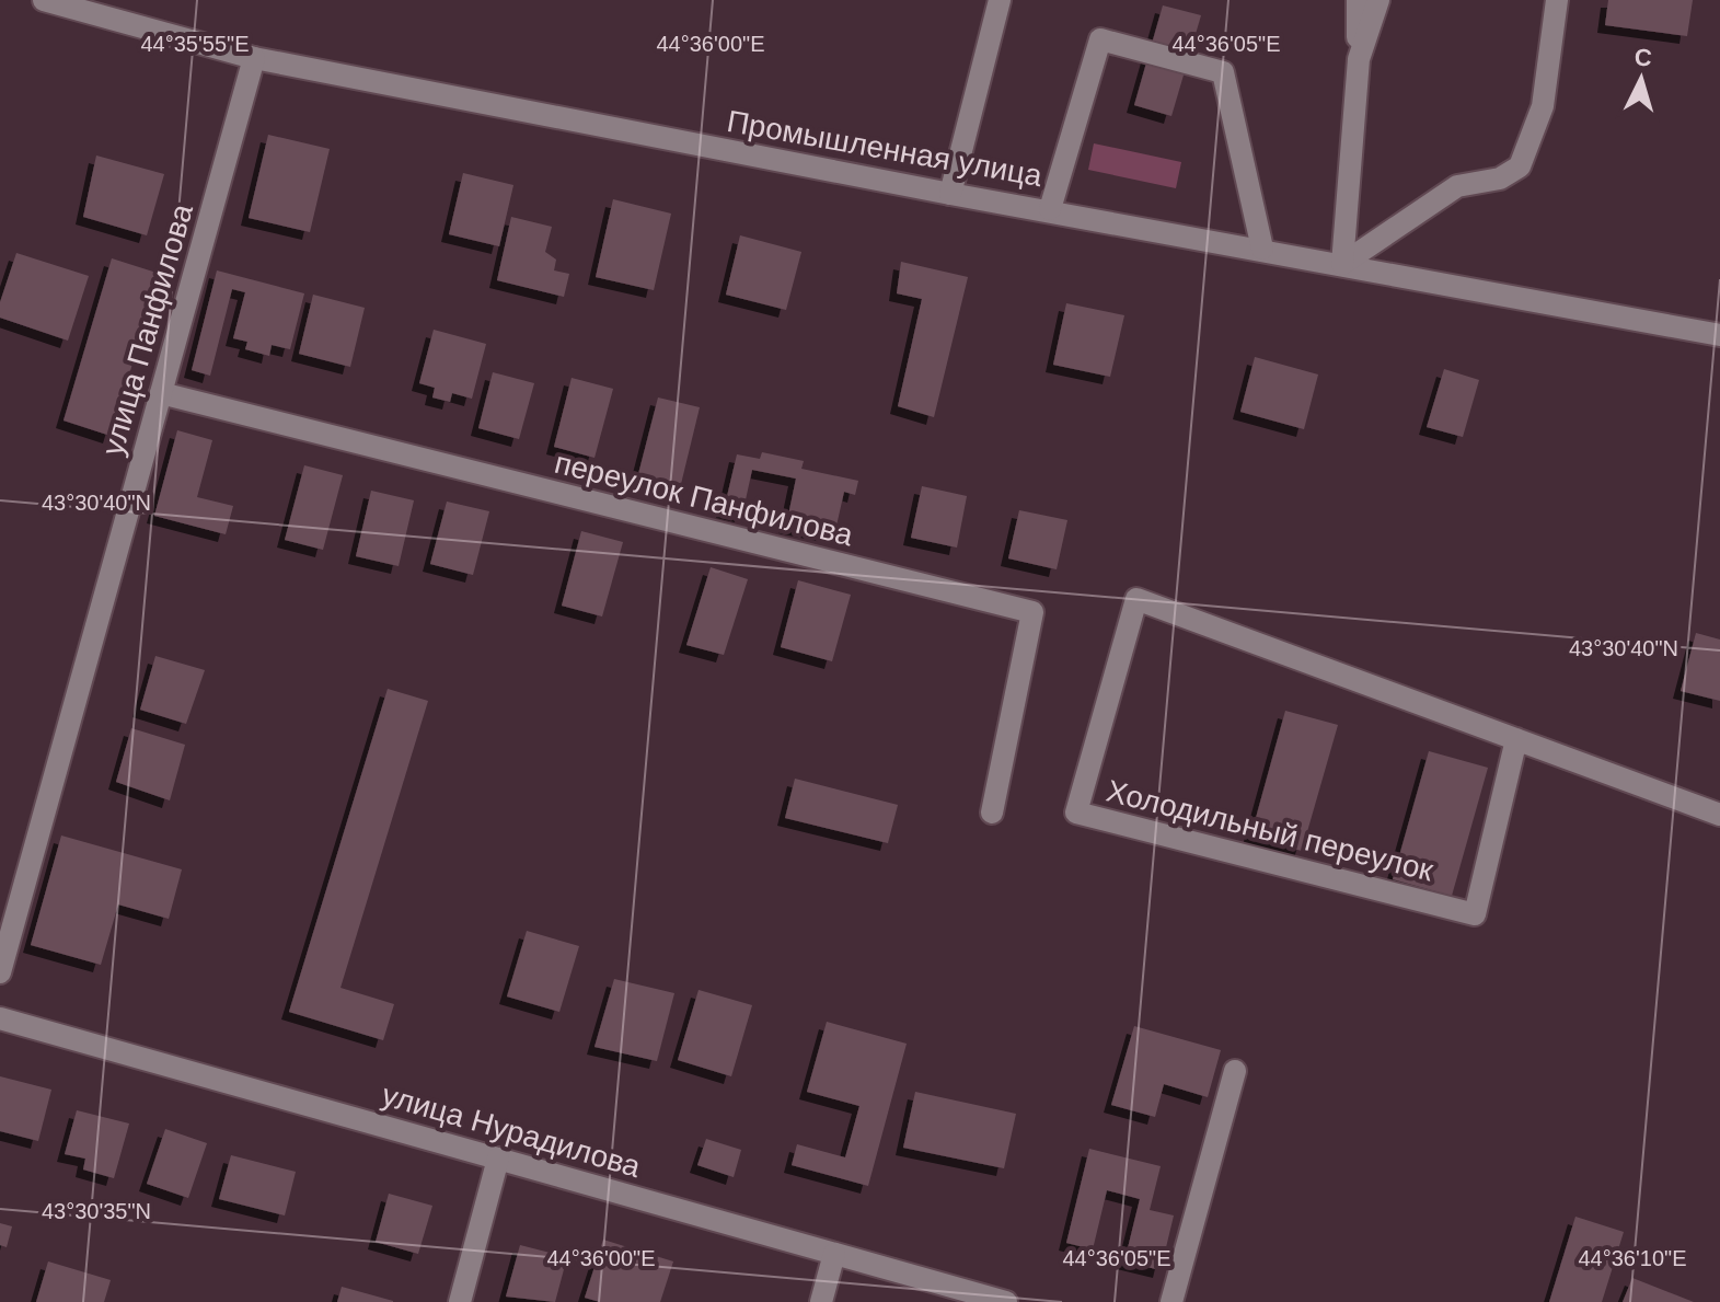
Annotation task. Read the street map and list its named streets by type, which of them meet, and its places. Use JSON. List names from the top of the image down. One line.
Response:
{"streets":{"street":["Промышленная улица","улица Панфилова","переулок Панфилова","Холодильный переулок","улица Нурадилова"]},"crossings":[["Промышленная улица","улица Панфилова"],["улица Панфилова","переулок Панфилова"]],"north":"top","coordinates":["44°35'55\"E","44°36'00\"E","44°36'05\"E","43°30'40\"N","43°30'35\"N","44°36'10\"E"]}
